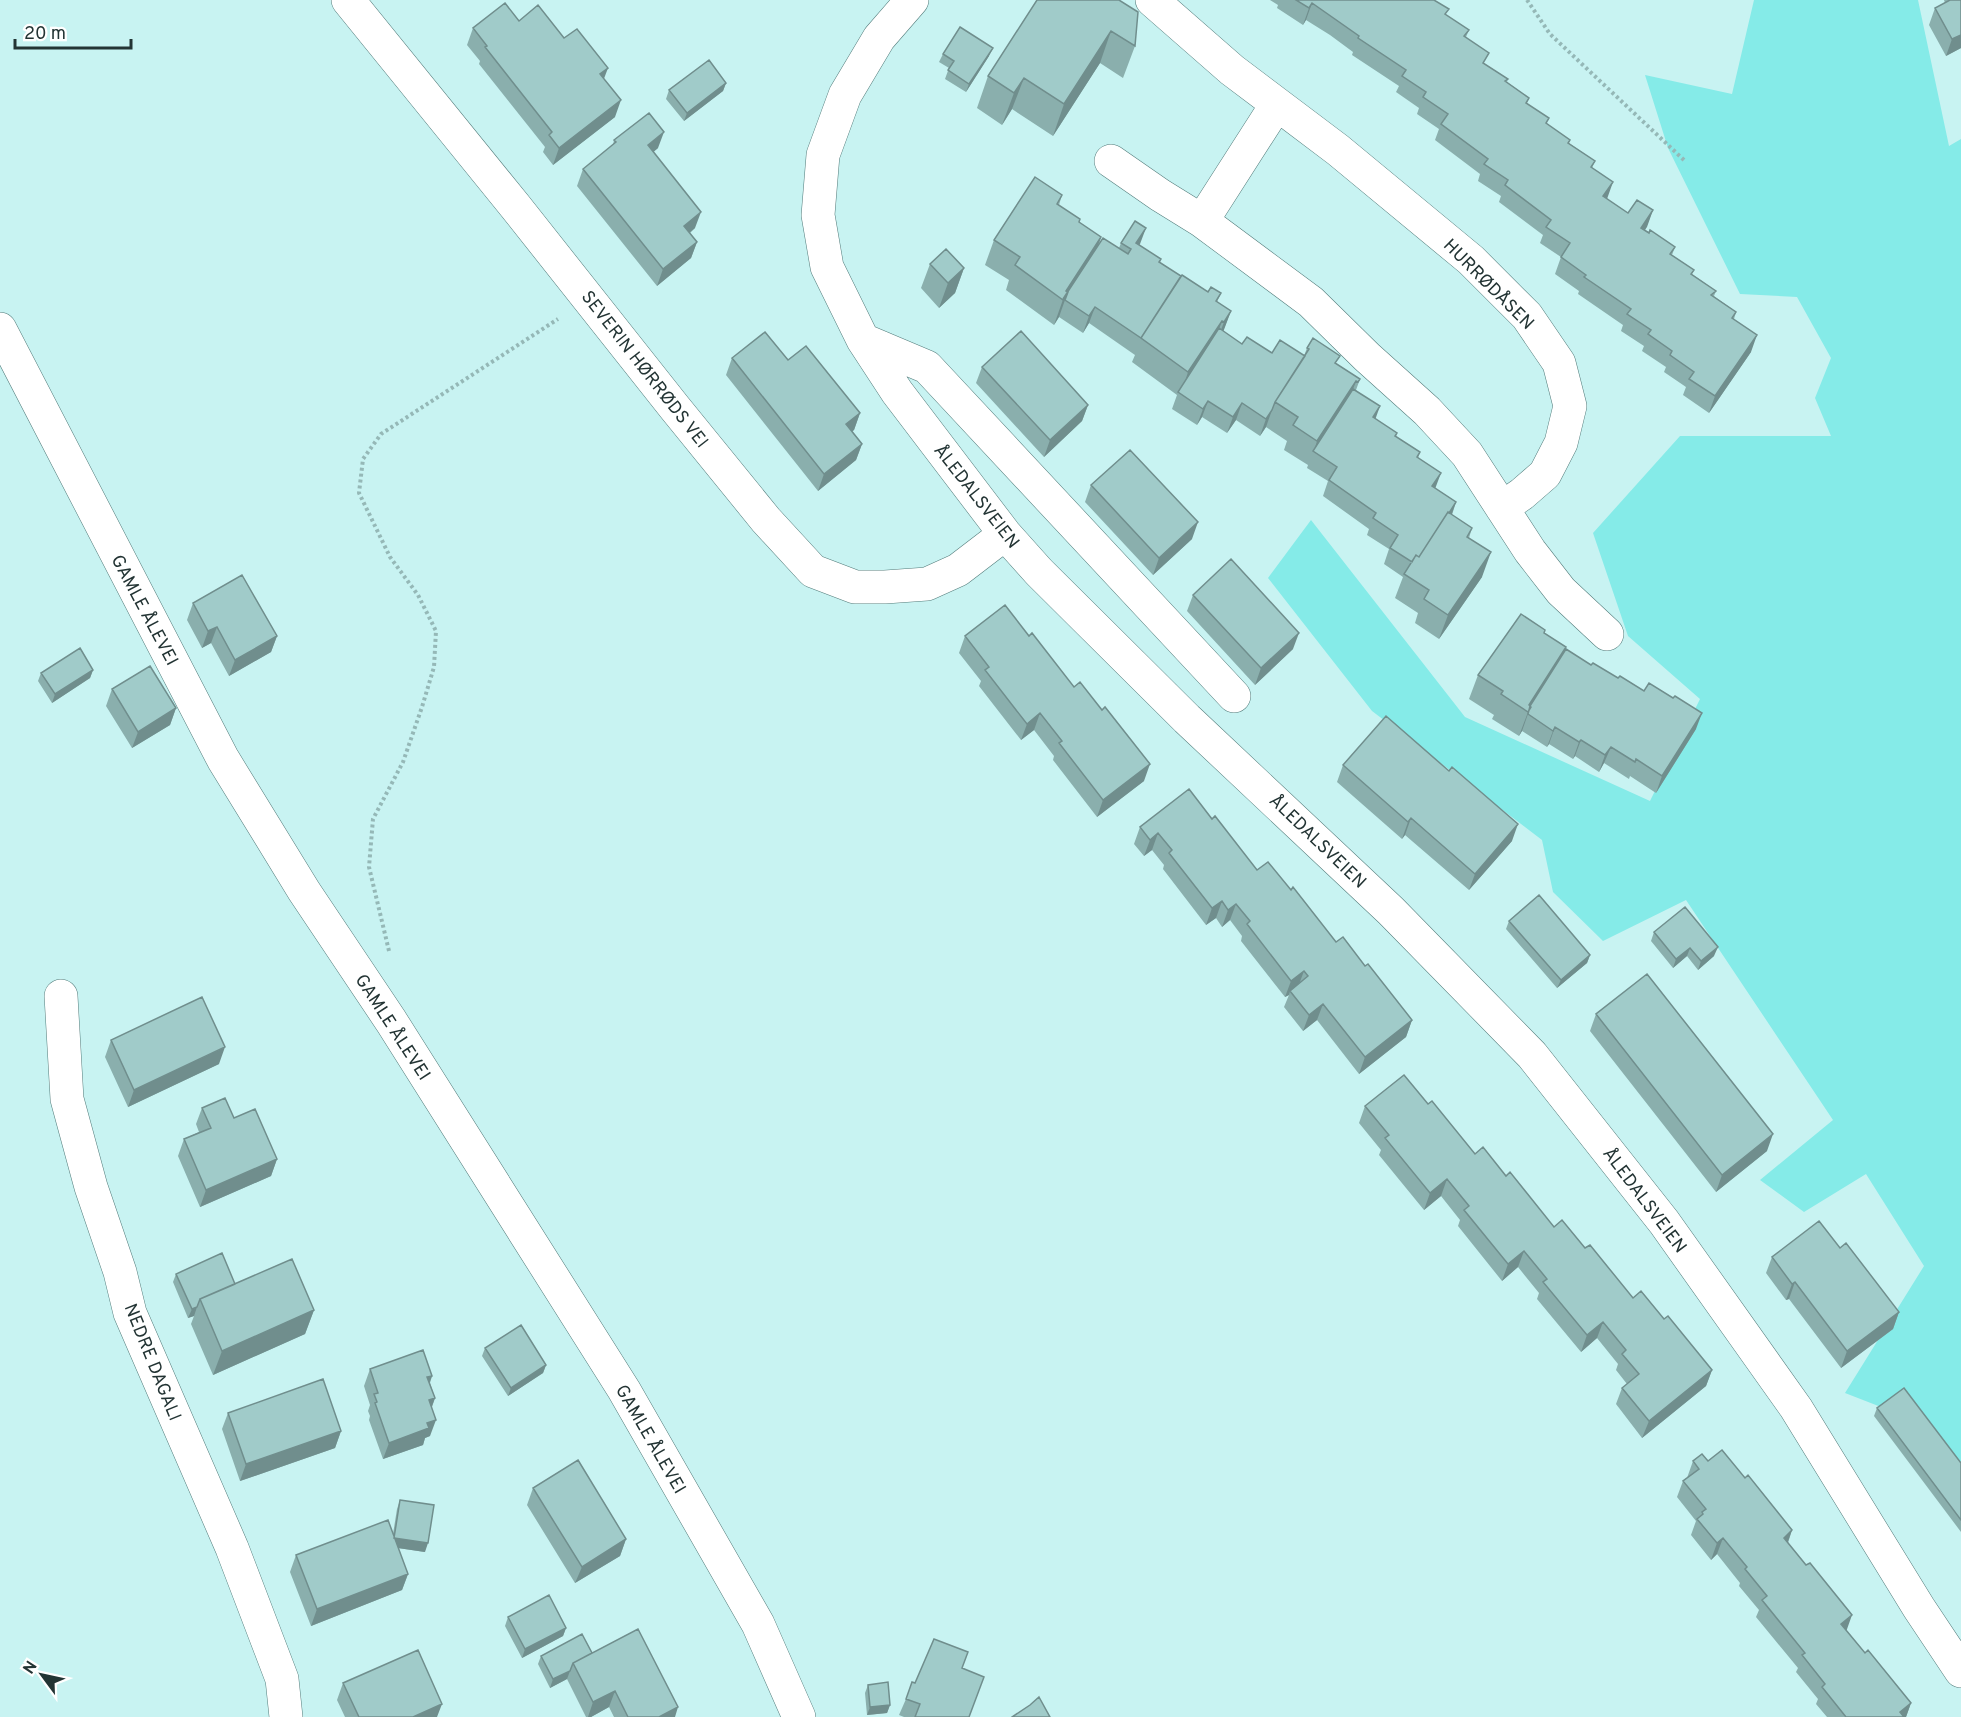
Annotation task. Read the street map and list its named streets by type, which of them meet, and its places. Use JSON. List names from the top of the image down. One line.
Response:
{"streets":{"street":["HURRØDÅSEN","SEVERIN HØRRØDS VEI","ÅLEDALSVEIEN","GAMLE ÅLEVEI","NEDRE DAGALI"]},"crossings":[["SEVERIN HØRRØDS VEI","ÅLEDALSVEIEN"]],"scale_bar":"20 m","north":"top left"}
